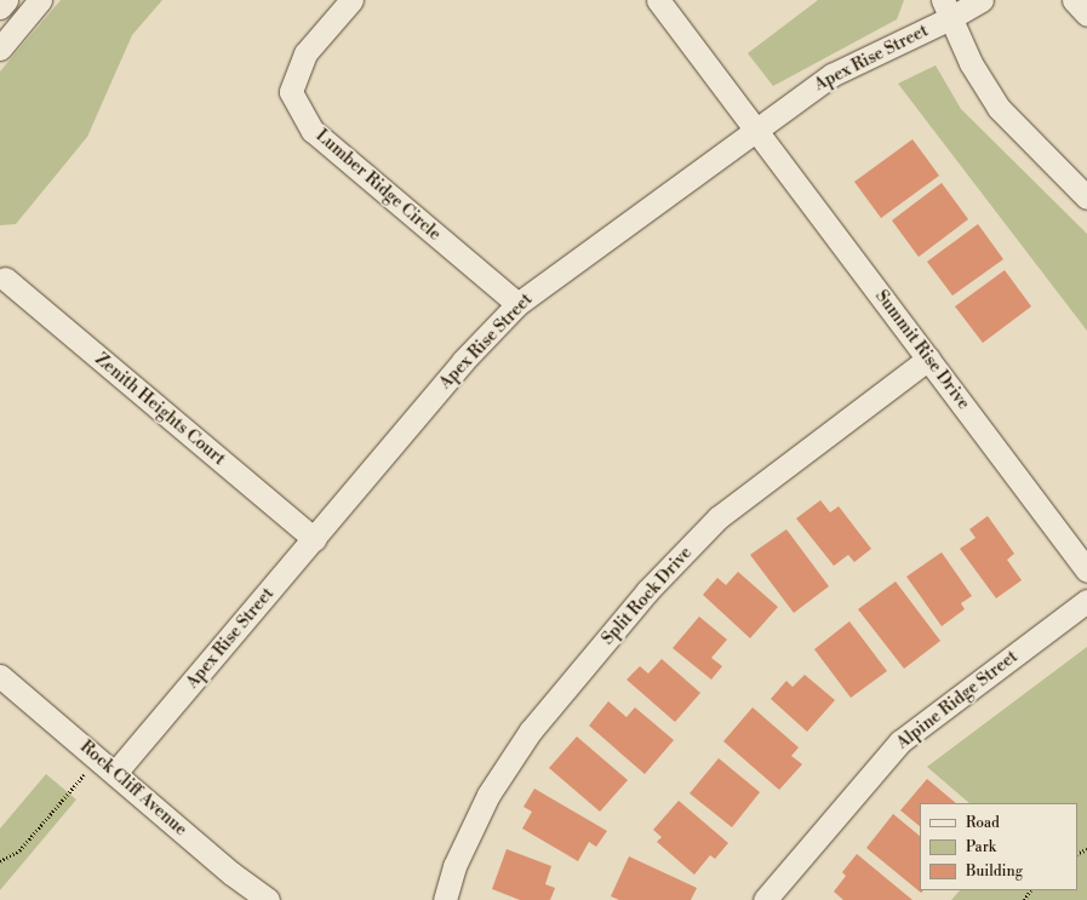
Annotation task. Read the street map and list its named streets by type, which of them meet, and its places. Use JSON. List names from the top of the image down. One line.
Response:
{"streets":{"street":["Apex Rise Street","Lumber Ridge Circle","Summit Rise Drive","Zenith Heights Court","Split Rock Drive","Alpine Ridge Street","Rock Cliff Avenue"]},"crossings":[["Apex Rise Street","Lumber Ridge Circle"],["Apex Rise Street","Summit Rise Drive"],["Apex Rise Street","Zenith Heights Court"],["Apex Rise Street","Rock Cliff Avenue"],["Summit Rise Drive","Split Rock Drive"]],"legend":["Road","Park","Building"]}
